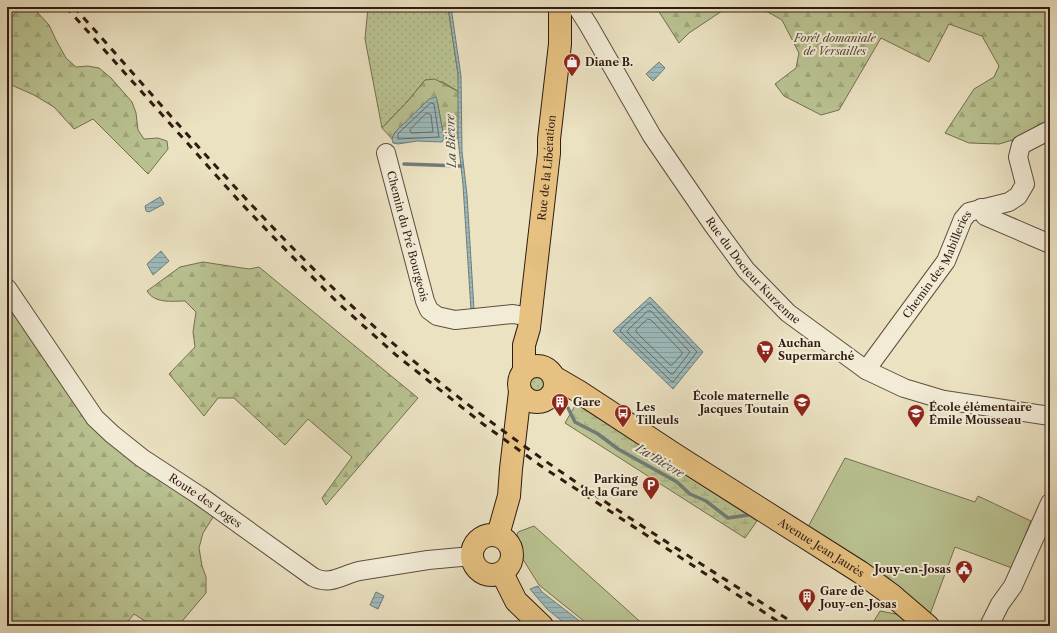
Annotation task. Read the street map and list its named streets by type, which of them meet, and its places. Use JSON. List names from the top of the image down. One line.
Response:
{"streets":{"main road":["Rue de la Libération","Avenue Jean Jaurès"],"street":["Chemin du Pré Bourgeois","Chemin des Mabilleries","Rue du Docteur Kurzenne","Route des Loges"]},"crossings":[["Rue de la Libération","Chemin du Pré Bourgeois"],["Rue de la Libération","Route des Loges"],["Rue de la Libération","Avenue Jean Jaurès"],["Chemin des Mabilleries","Rue du Docteur Kurzenne"]],"water":["La Bièvre"],"parks":["Forêt domaniale de Versailles"],"places":{"shop":["Diane B."],"supermarket":["Auchan Supermarché"],"building":["Gare","Gare de Jouy-en-Josas"],"school or university":["École maternelle Jacques Toutain","École élémentaire Émile Mousseau"],"bus stop":["Les Tilleuls"],"parking":["Parking de la Gare"],"public building":["Jouy-en-Josas"]}}
